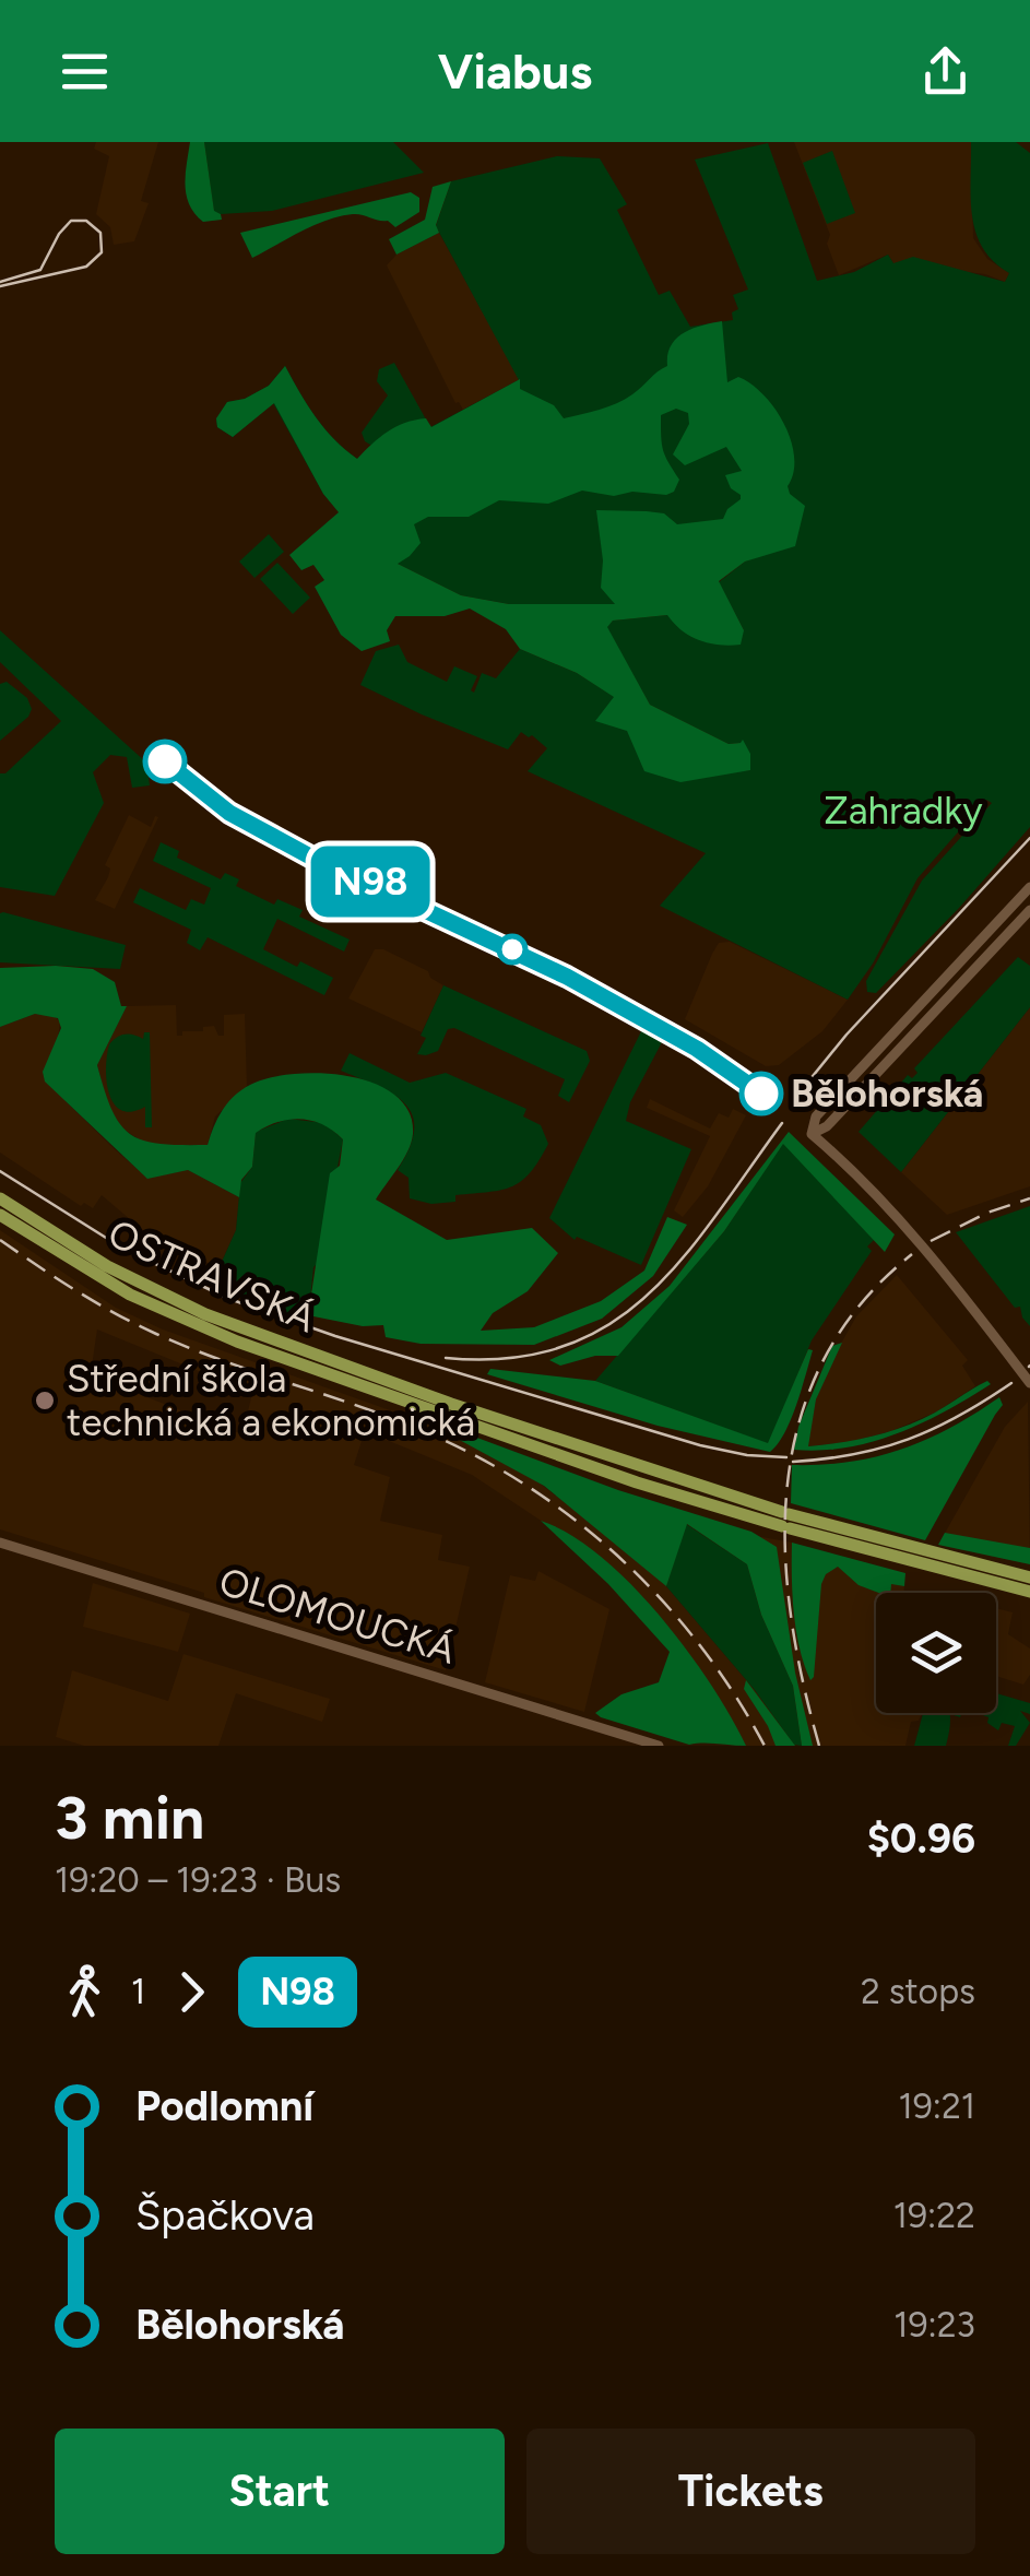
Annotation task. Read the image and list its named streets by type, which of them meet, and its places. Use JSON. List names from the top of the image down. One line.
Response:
{"streets":{"highway":["OSTRAVSKÁ"],"main road":["OLOMOUCKÁ"]},"parks":["Zahradky"],"places":["Bělohorská","Střední škola technická a ekonomická"],"lines":["bus line N98"],"page":{"header":"Viabus","on_map":"N98","heading":["3 min","19:20 – 19:23 · Bus","$0.96"],"legs":["1","N98","2 stops"],"list":[{"name":"Podlomní","value":"19:21"},{"name":"Špačkova","value":"19:22"},{"name":"Bělohorská","value":"19:23"}],"buttons":["Start","Tickets"]}}
